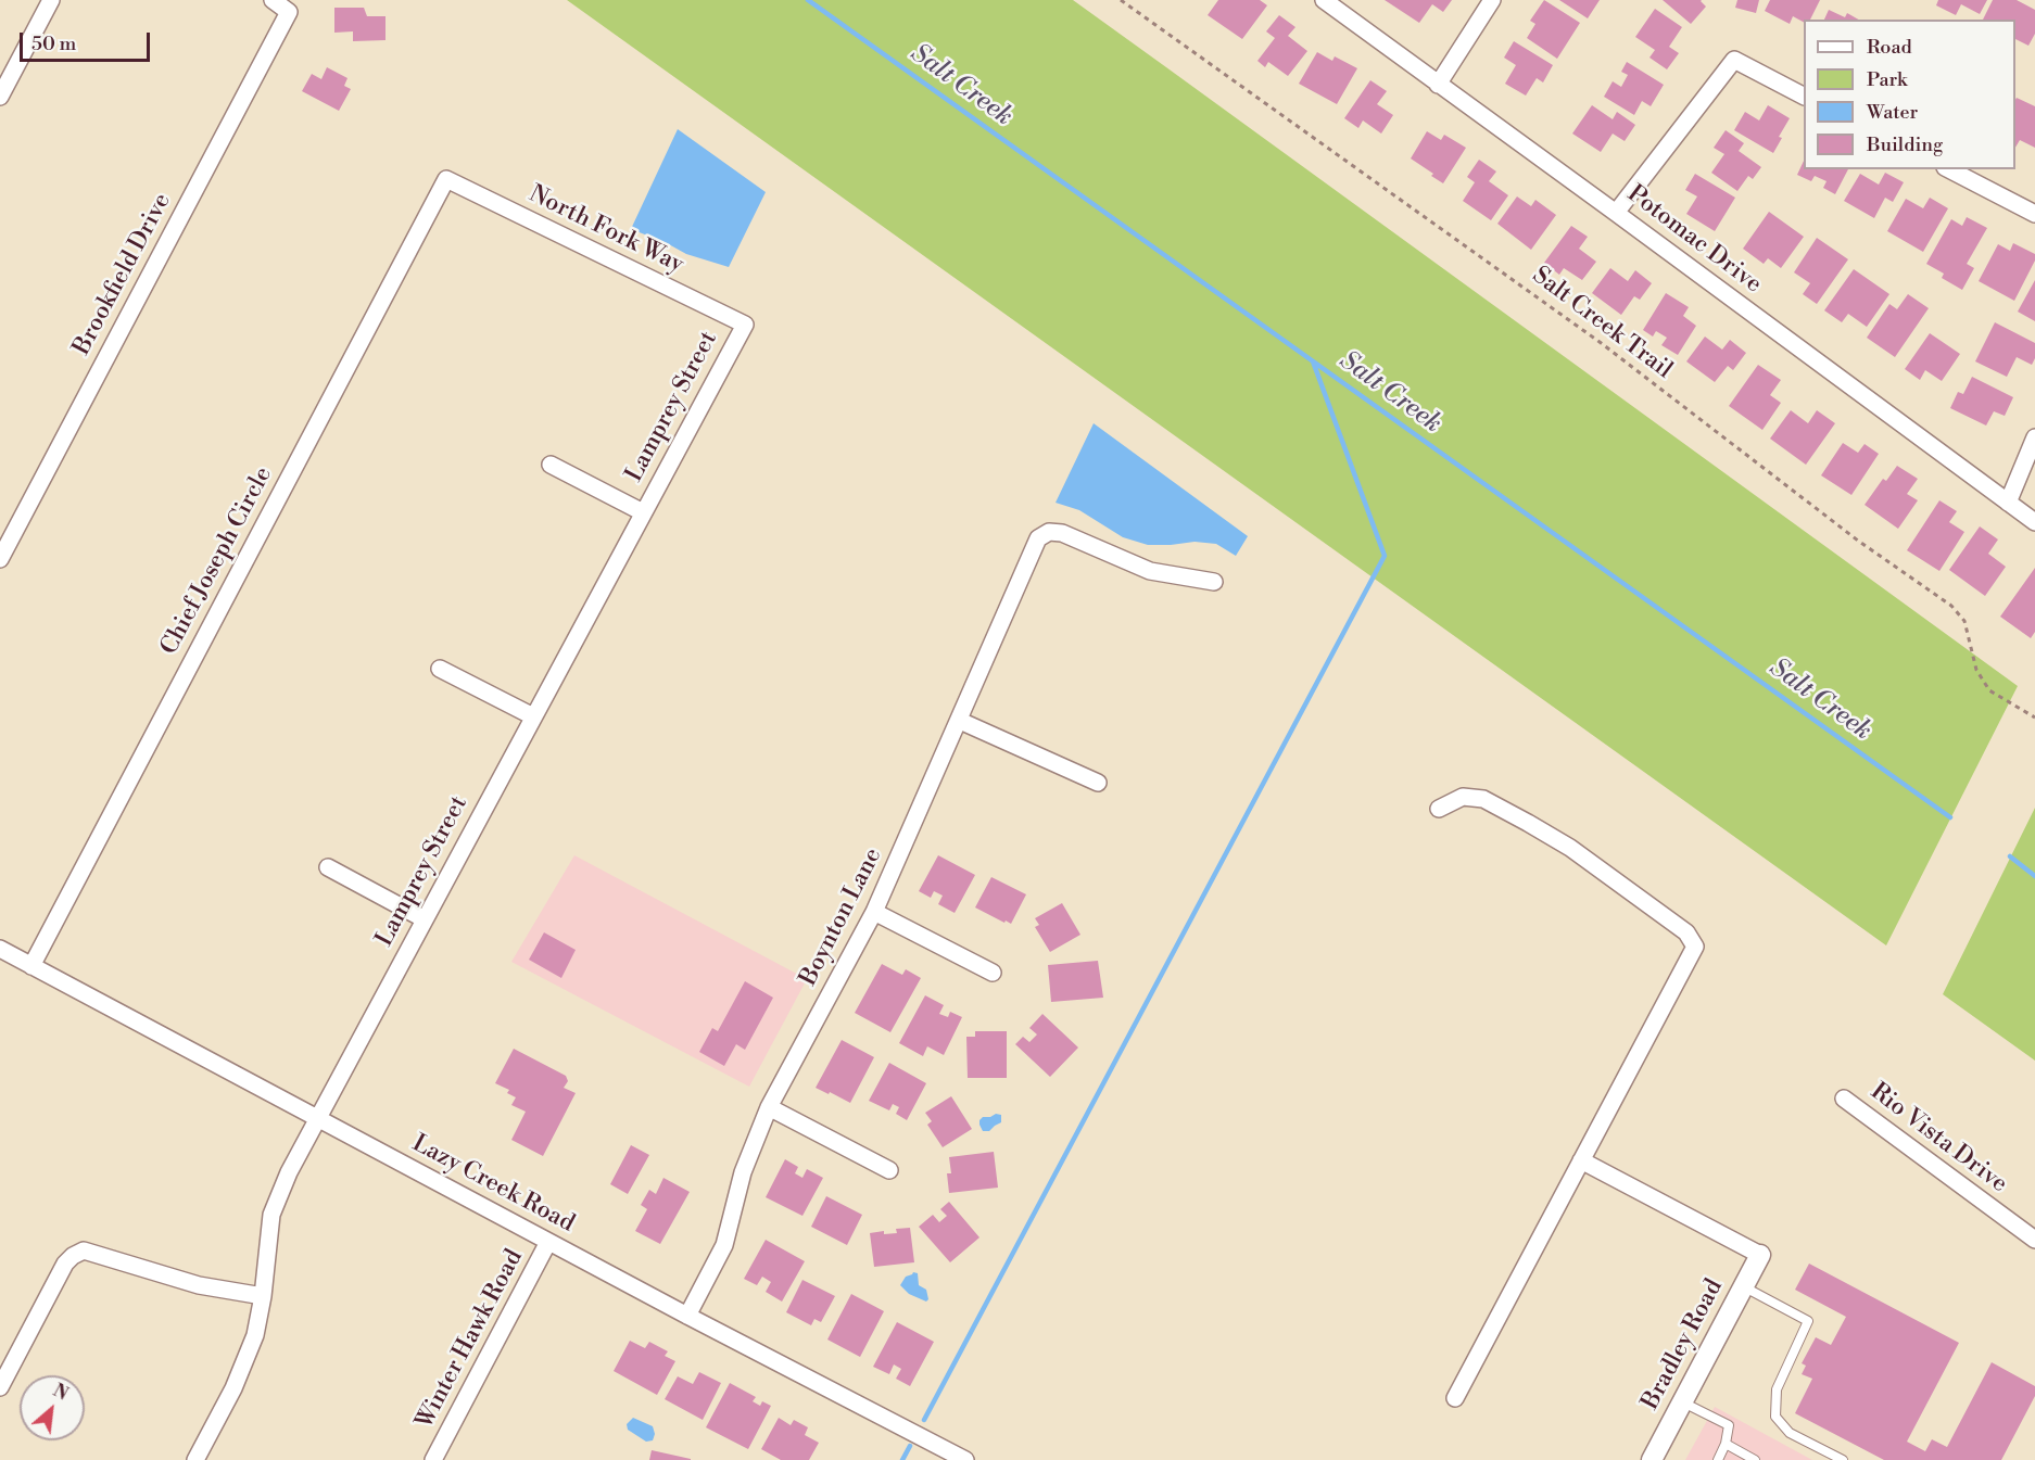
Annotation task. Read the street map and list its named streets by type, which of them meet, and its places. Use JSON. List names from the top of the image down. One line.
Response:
{"streets":{"street":["North Fork Way","Potomac Drive","Brookfield Drive","Lamprey Street","Chief Joseph Circle","Boynton Lane","Rio Vista Drive","Lazy Creek Road","Winter Hawk Road","Bradley Road"],"path":["Salt Creek Trail"]},"crossings":[["North Fork Way","Lamprey Street"],["North Fork Way","Chief Joseph Circle"],["Lamprey Street","Lazy Creek Road"],["Chief Joseph Circle","Lazy Creek Road"],["Boynton Lane","Lazy Creek Road"],["Lazy Creek Road","Winter Hawk Road"]],"water":["Salt Creek"],"legend":["Road","Park","Water","Building"],"scale_bar":"50 m","north":"top right"}
